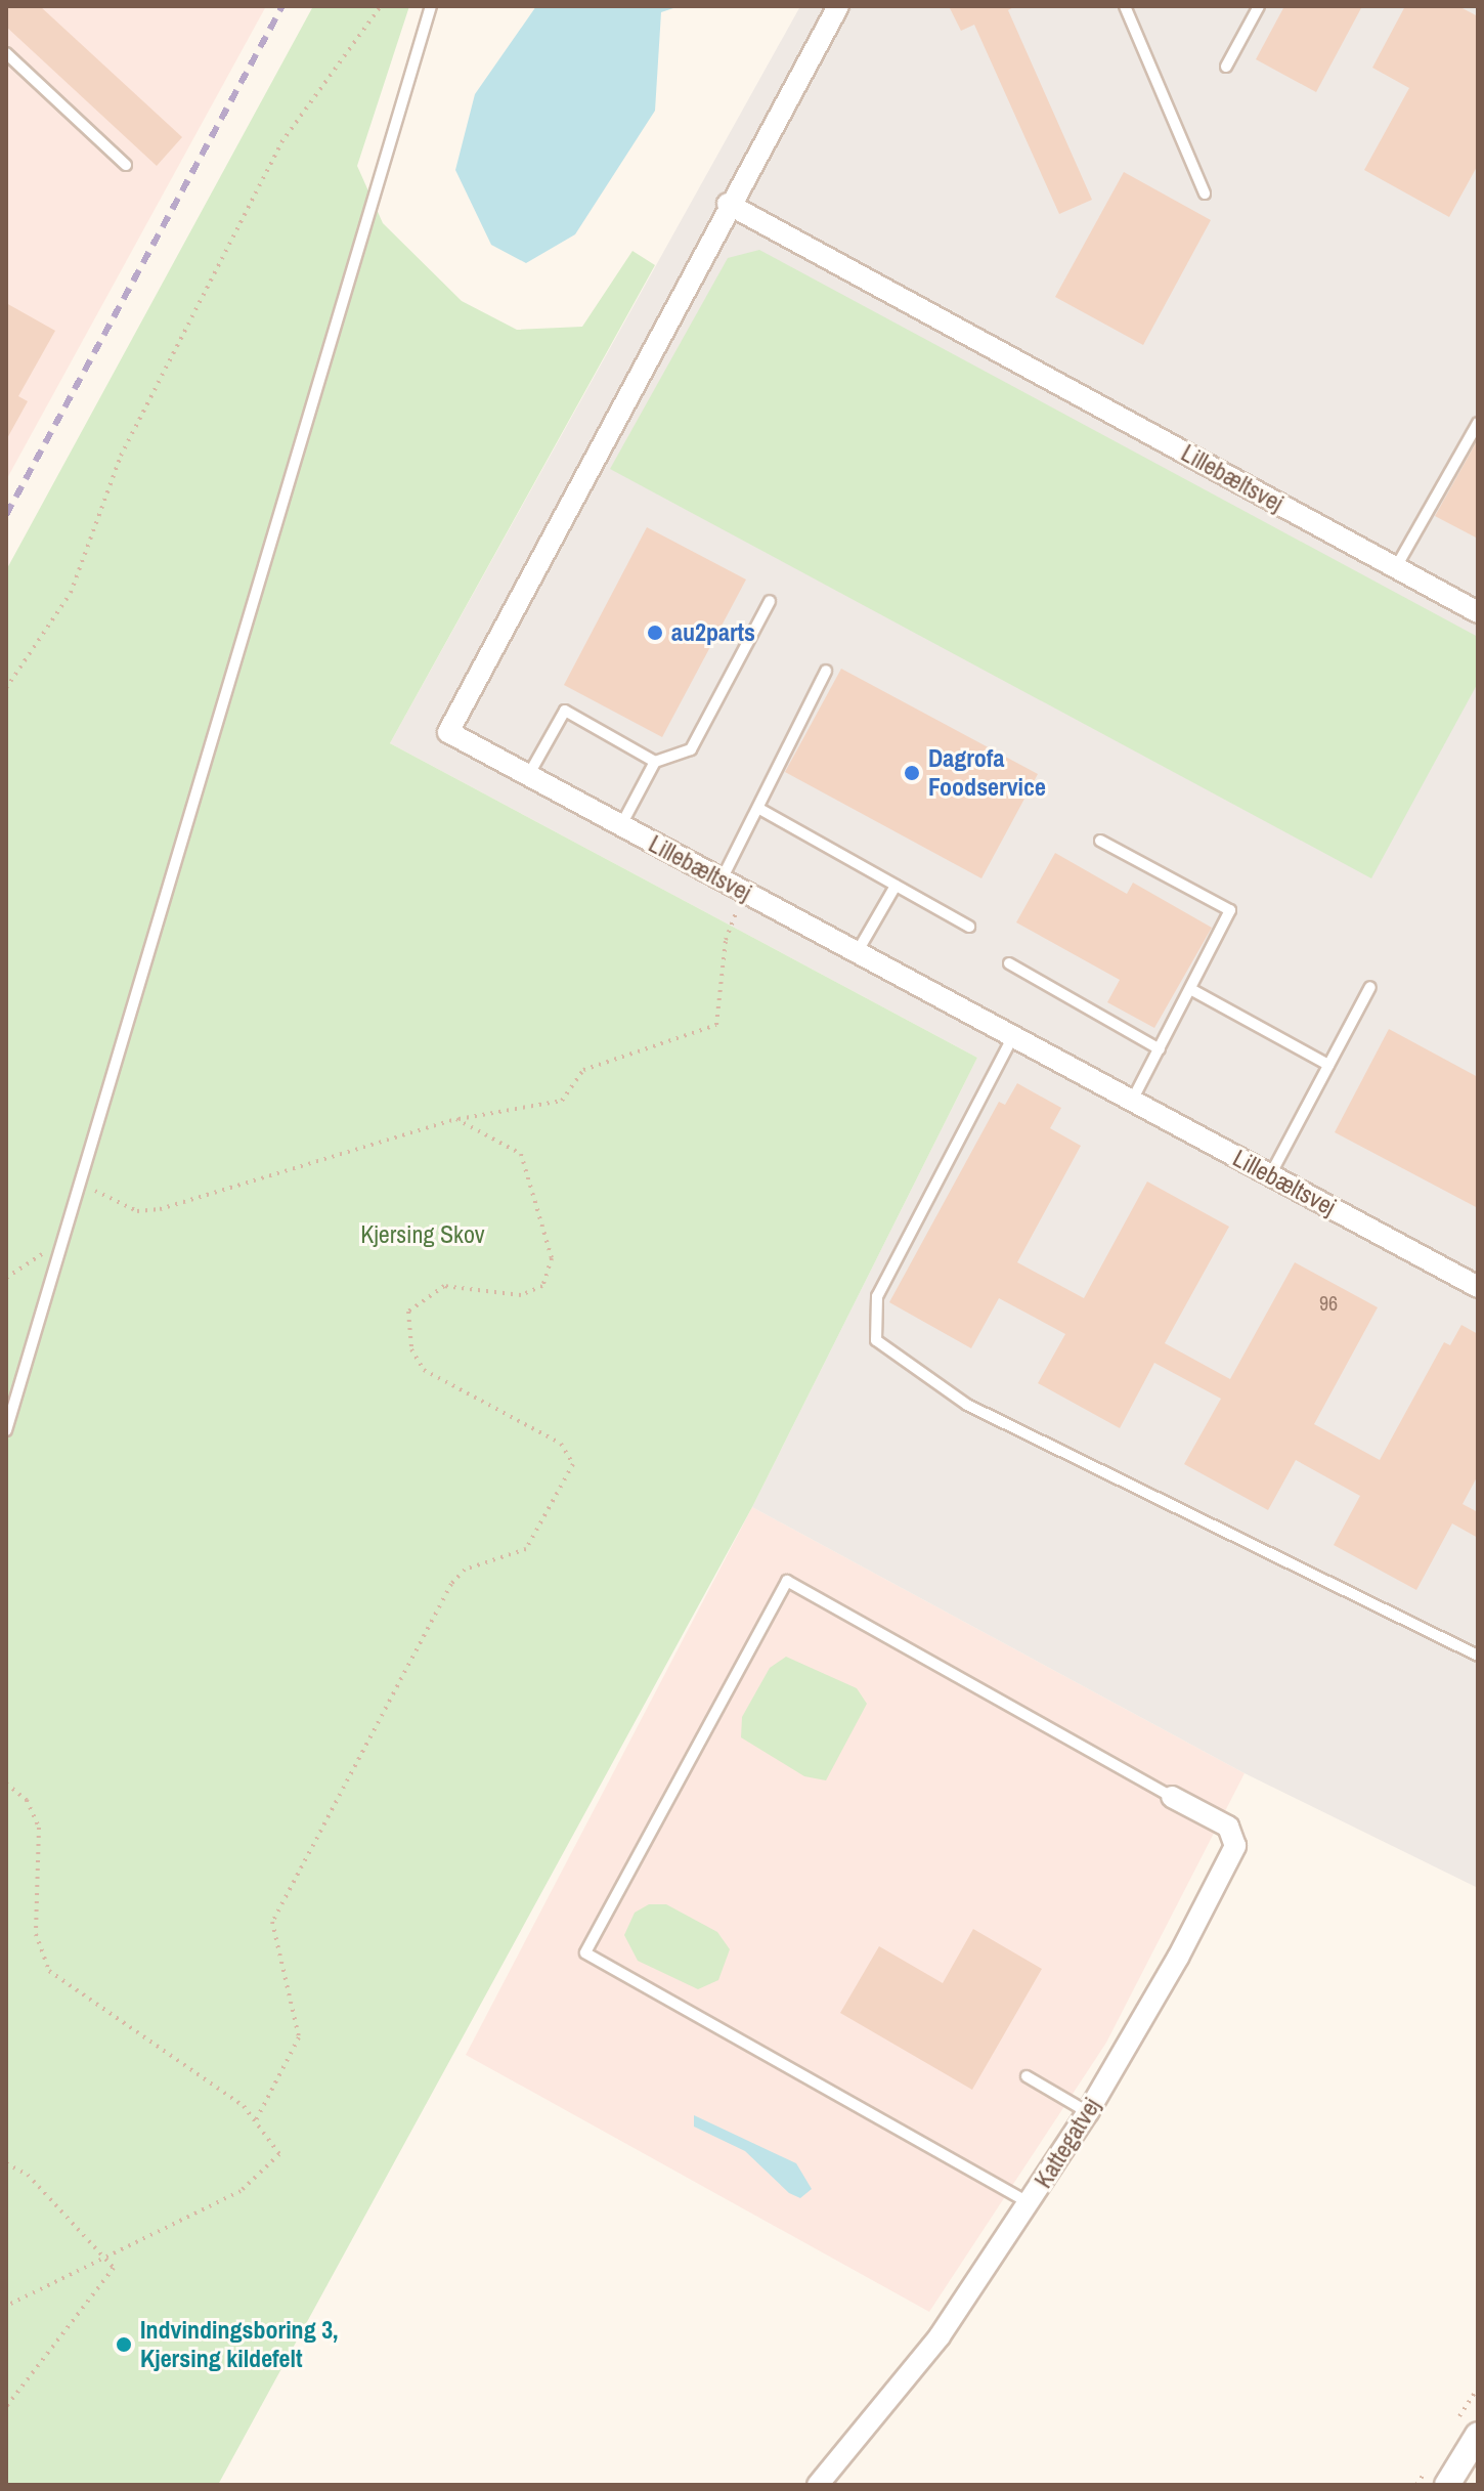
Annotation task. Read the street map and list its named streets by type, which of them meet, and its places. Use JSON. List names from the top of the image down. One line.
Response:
{"streets":{"street":["Lillebæltsvej","Kattegatvej"]},"parks":["Kjersing Skov"],"places":["au2parts","Dagrofa Foodservice","Indvindingsboring 3, Kjersing kildefelt"],"house_numbers":["96"]}
